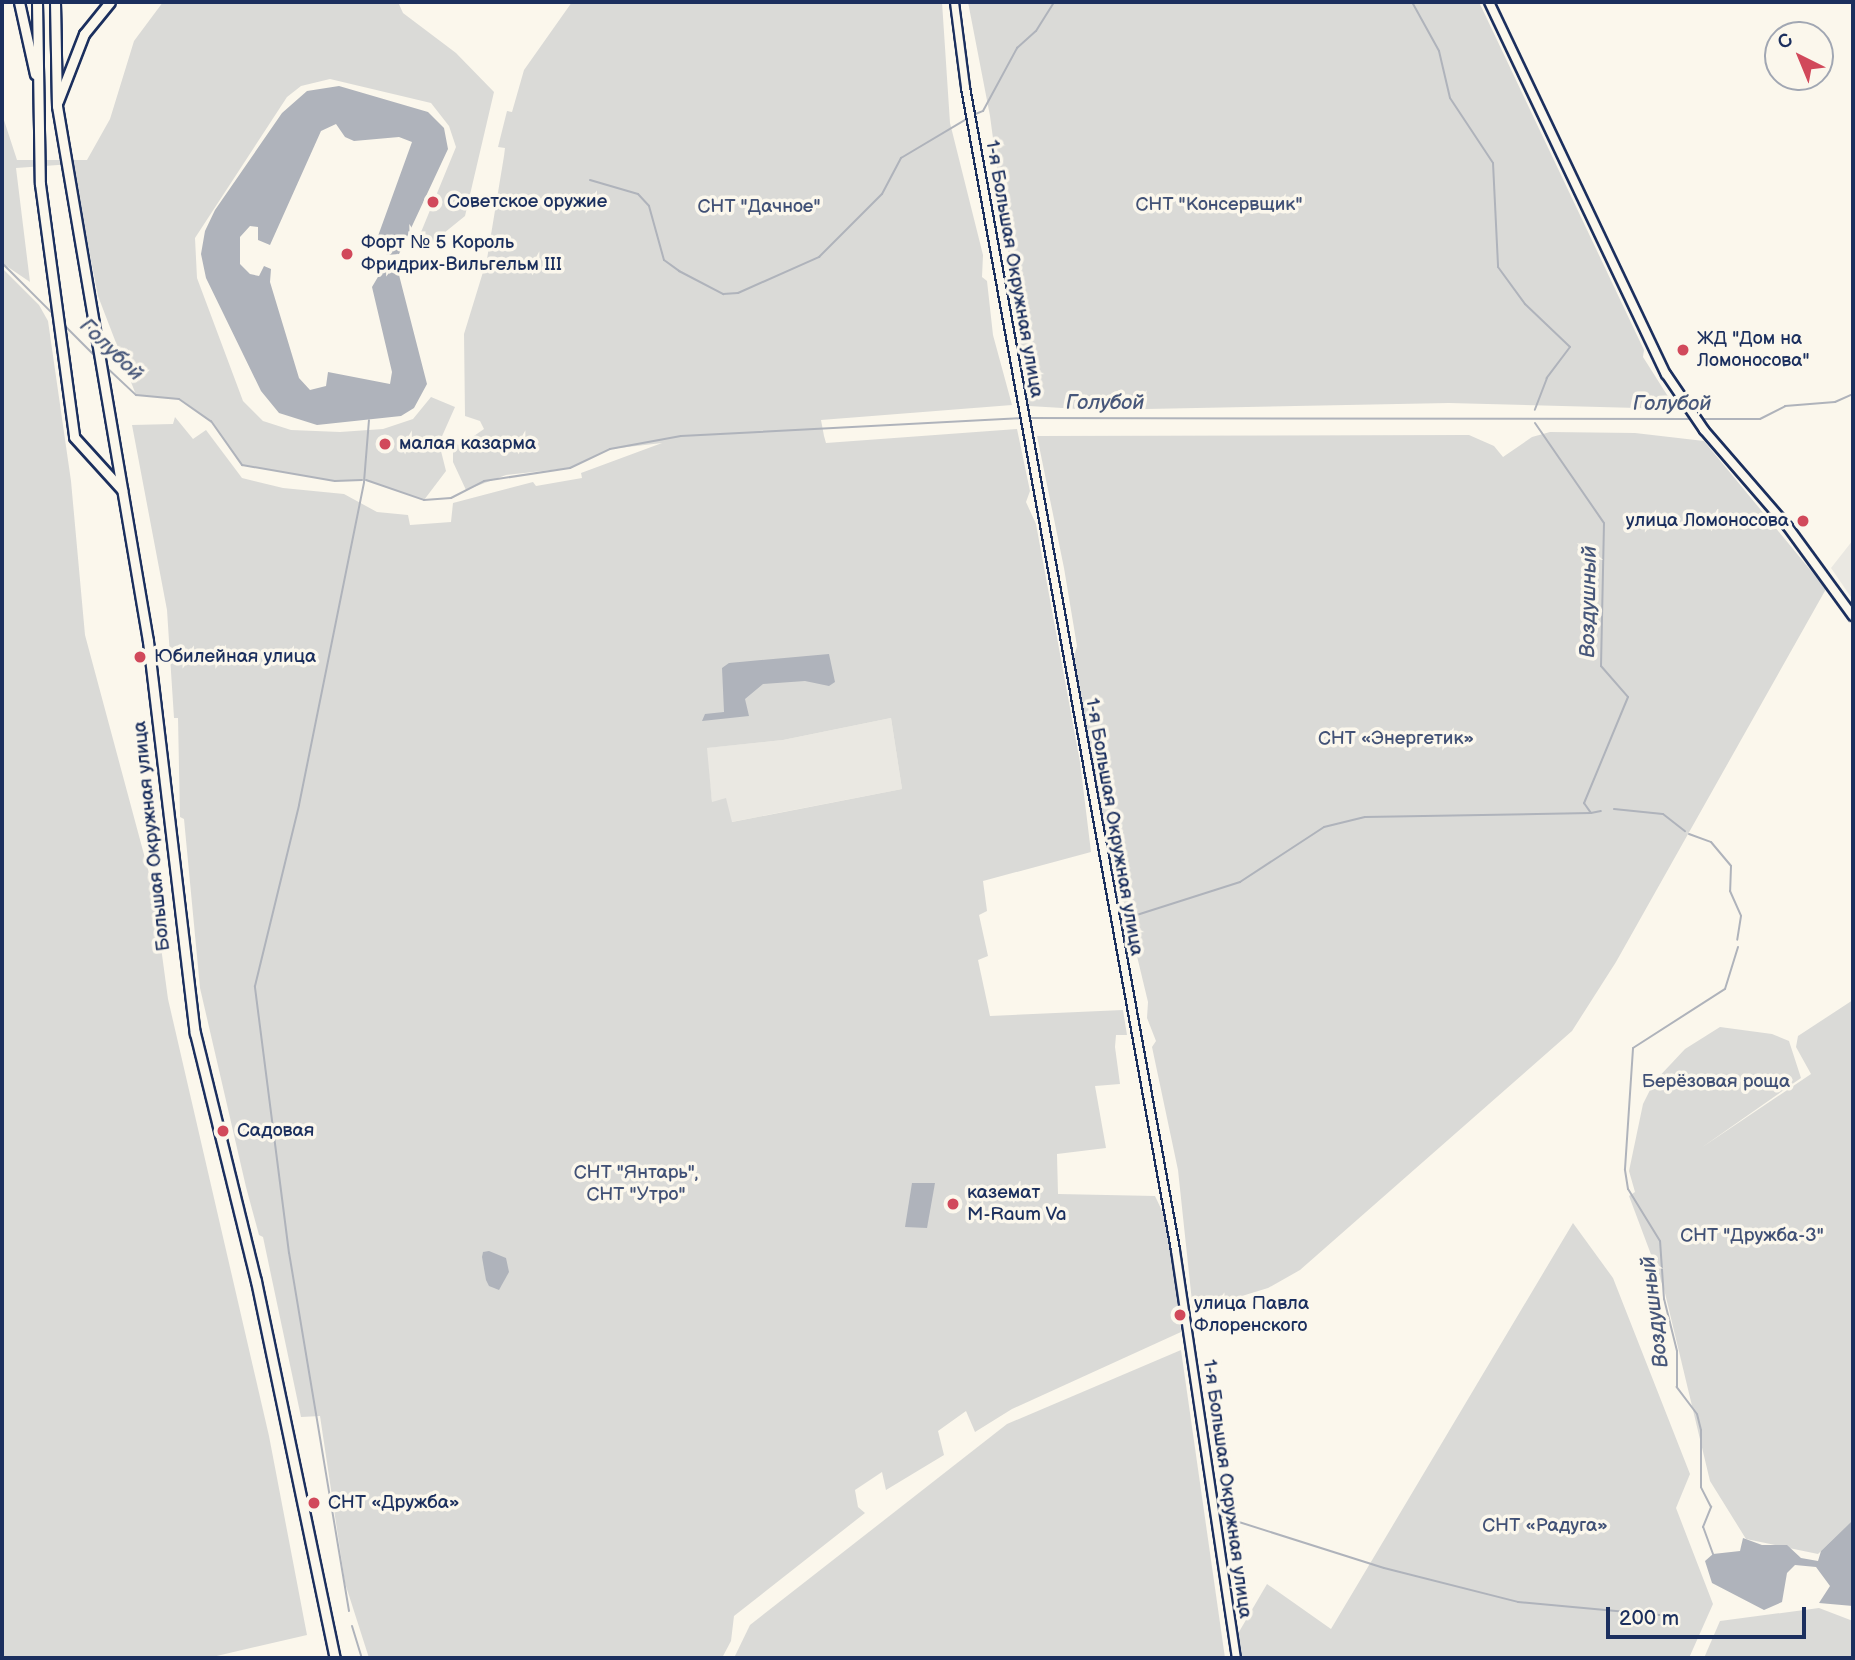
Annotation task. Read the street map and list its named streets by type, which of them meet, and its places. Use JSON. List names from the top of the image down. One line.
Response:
{"streets":{"main road":["Большая Окружная улица"],"street":["1-я Большая Окружная улица"]},"water":["Голубой","Воздушный"],"parks":["СНТ \"Консервщик\"","СНТ \"Дачное\"","СНТ «Энергетик»","Берёзовая роща","СНТ \"Янтарь\", СНТ \"Утро\"","СНТ \"Дружба-3\"","СНТ «Радуга»"],"places":["Советское оружие","Форт № 5 Король Фридрих-Вильгельм III","ЖД \"Дом на Ломоносова\"","малая казарма","улица Ломоносова","Юбилейная улица","Садовая","каземат M-Raum Va","улица Павла Флоренского","СНТ «Дружба»"],"scale_bar":"200 m","north":"top left"}
